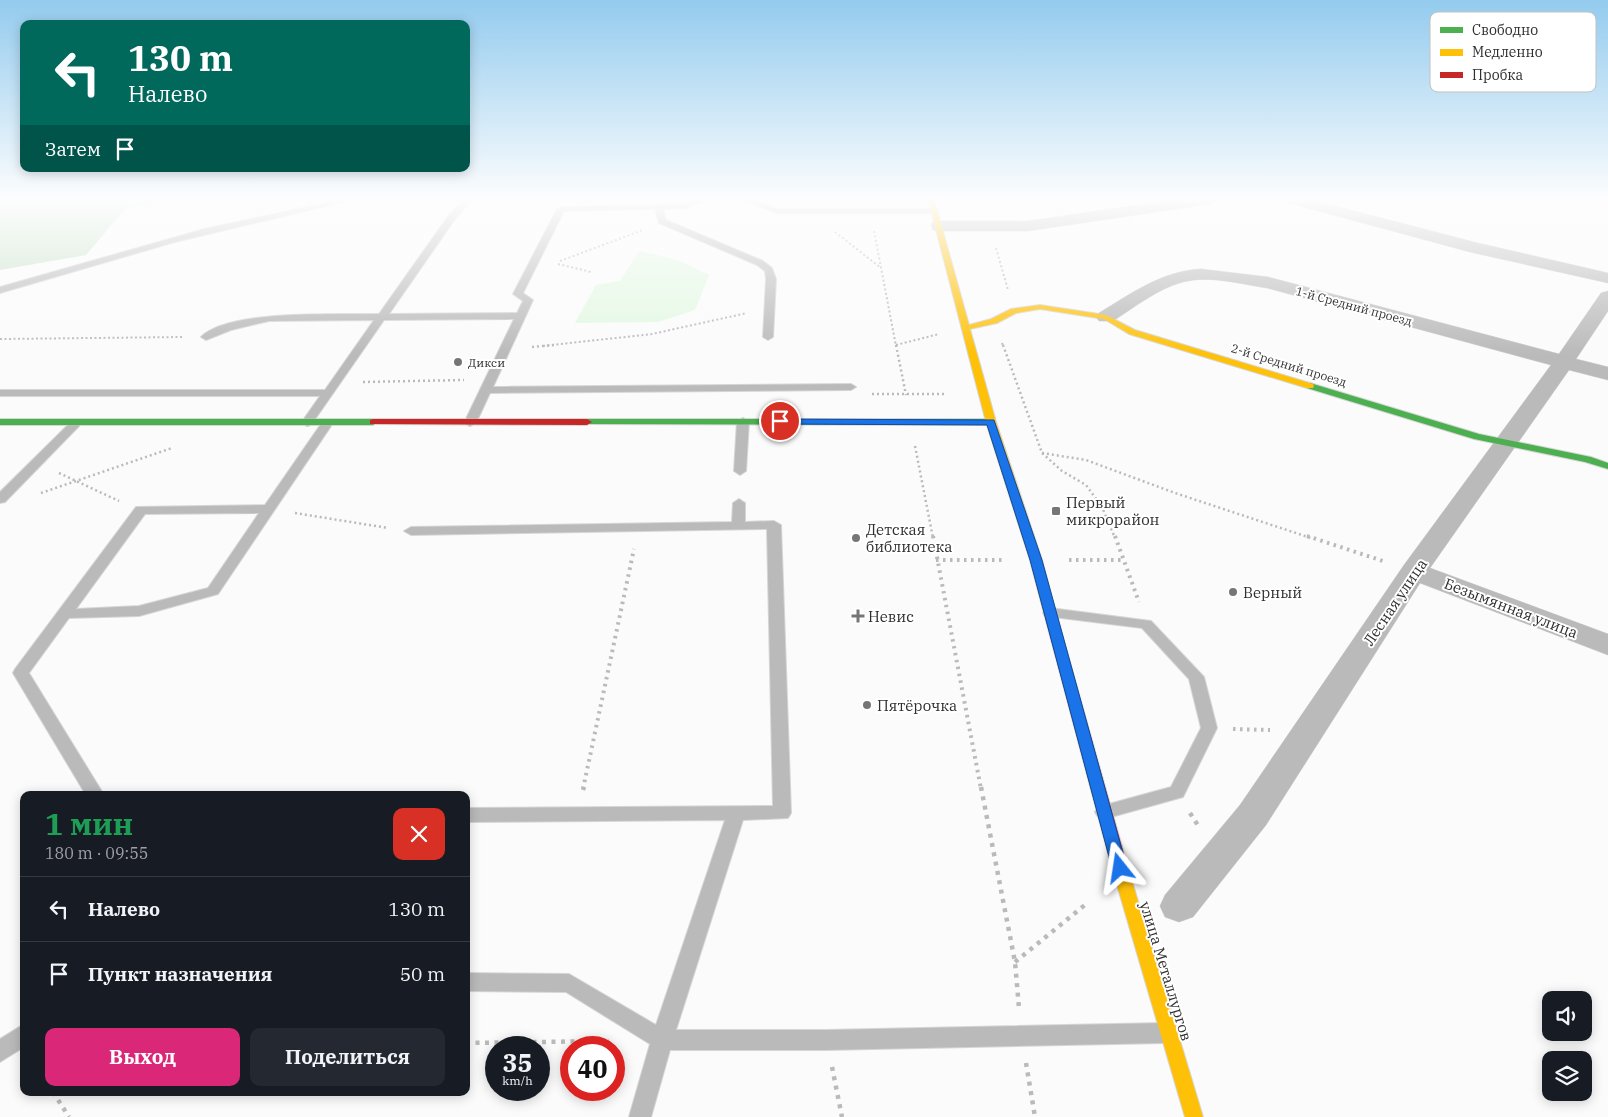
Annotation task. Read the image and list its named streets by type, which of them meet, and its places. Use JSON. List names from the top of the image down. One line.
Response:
{"streets":{"street":["1-й Средний проезд","2-й Средний проезд","Лесная улица","Безымянная улица","улица Металлургов"]},"crossings":[["1-й Средний проезд","2-й Средний проезд"],["1-й Средний проезд","Лесная улица"],["2-й Средний проезд","Лесная улица"],["2-й Средний проезд","улица Металлургов"],["Лесная улица","Безымянная улица"]],"places":{"other":["Дикси","Детская библиотека","Верный","Пятёрочка"],"transit":["Первый микрорайон"],"health":["Невис"]},"legend":["Свободно","Медленно","Пробка"],"page":{"turn":["130 m","Налево"],"then":"Затем","heading":["1 мин","180 m · 09:55"],"list":[{"name":"Налево","value":"130 m"},{"name":"Пункт назначения","value":"50 m"}],"buttons":["Выход","Поделиться"],"speed":"35 km/h","limit":"40"}}
